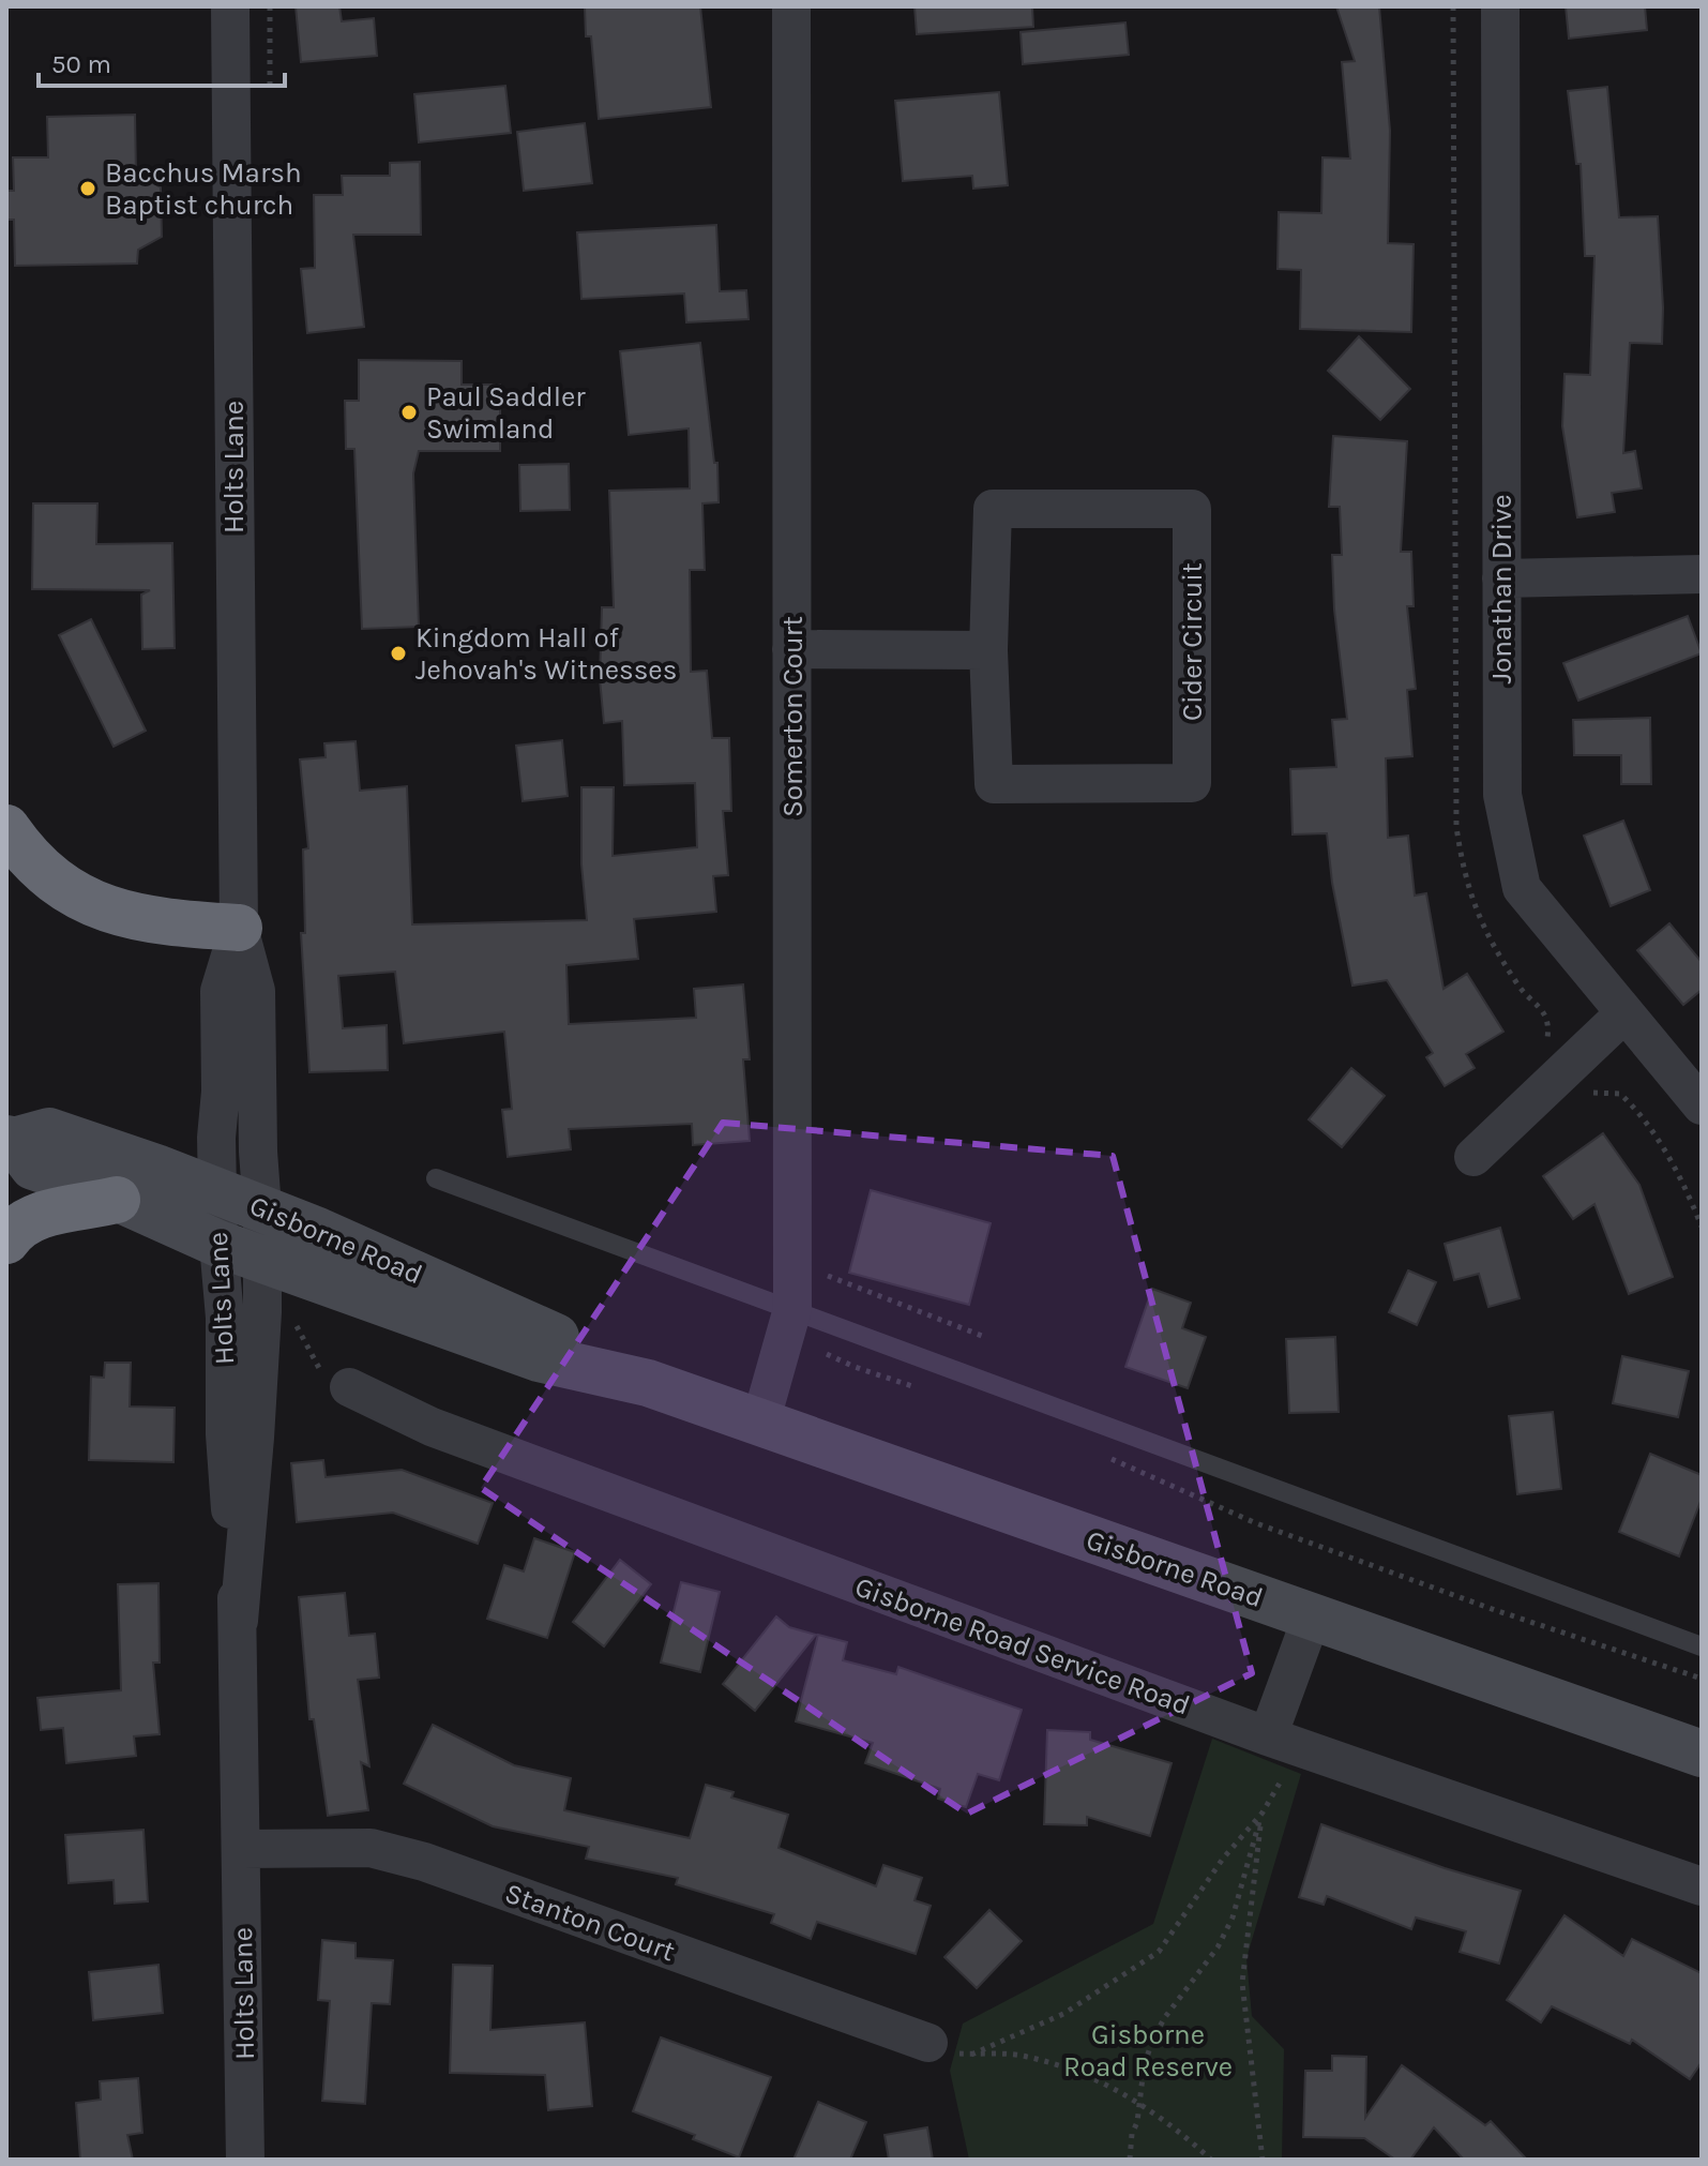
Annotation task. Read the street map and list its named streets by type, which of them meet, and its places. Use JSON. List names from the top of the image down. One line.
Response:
{"streets":{"main road":["Gisborne Road"],"street":["Holts Lane","Jonathan Drive","Cider Circuit","Somerton Court","Gisborne Road Service Road","Stanton Court"]},"crossings":[["Holts Lane","Gisborne Road"],["Holts Lane","Stanton Court"],["Somerton Court","Gisborne Road"]],"parks":["Gisborne Road Reserve"],"places":["Bacchus Marsh Baptist church","Paul Saddler Swimland","Kingdom Hall of Jehovah's Witnesses"],"scale_bar":"50 m"}
